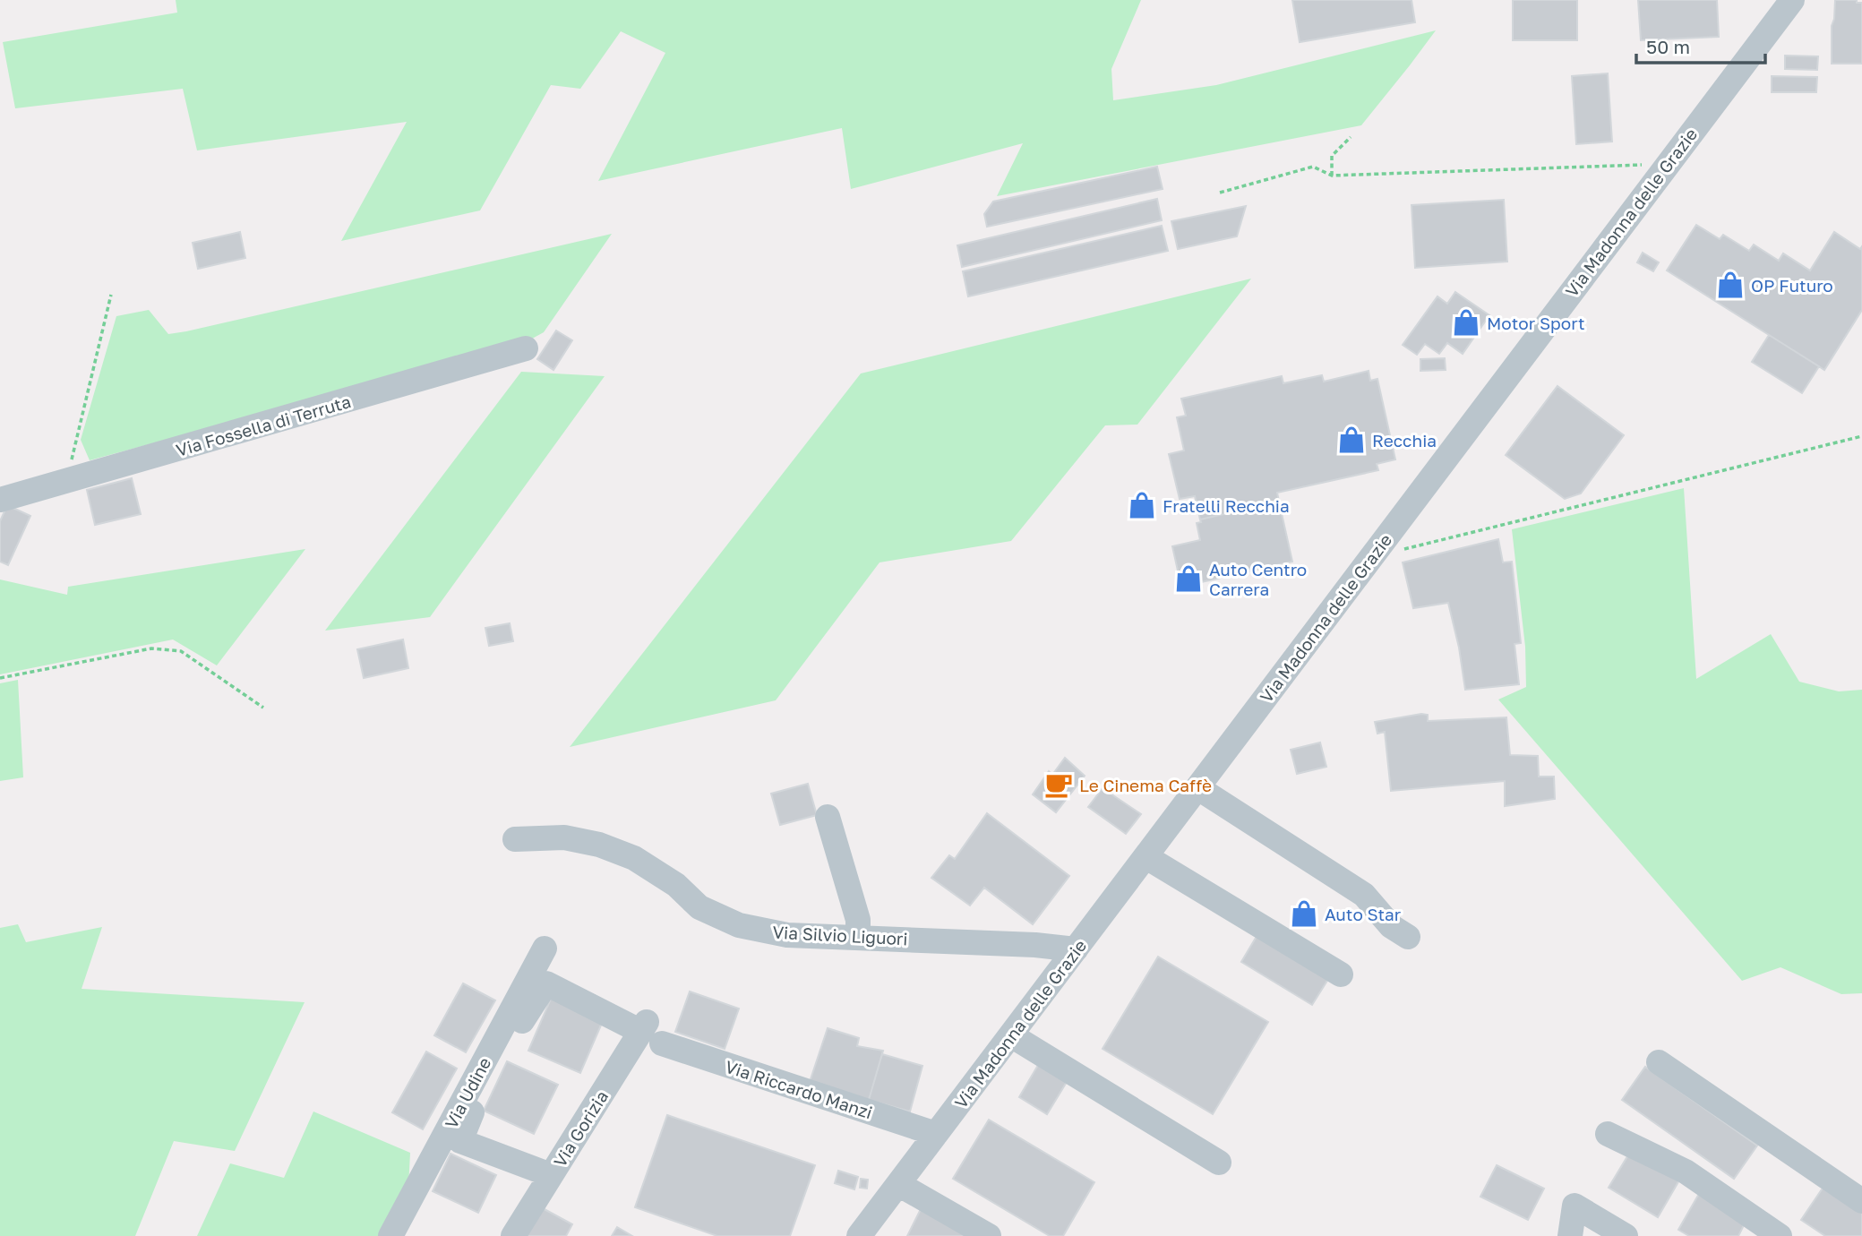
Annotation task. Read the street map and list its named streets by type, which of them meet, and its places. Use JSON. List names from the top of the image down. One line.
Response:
{"streets":{"street":["Via Madonna delle Grazie","Via Fossella di Terruta","Via Silvio Liguori","Via Riccardo Manzi","Via Udine","Via Gorizia"]},"crossings":[["Via Madonna delle Grazie","Via Silvio Liguori"],["Via Madonna delle Grazie","Via Riccardo Manzi"],["Via Riccardo Manzi","Via Gorizia"]],"places":{"shop":["OP Futuro","Motor Sport","Recchia","Fratelli Recchia","Auto Centro Carrera","Auto Star"],"cafe":["Le Cinema Caffè"]},"scale_bar":"50 m"}
